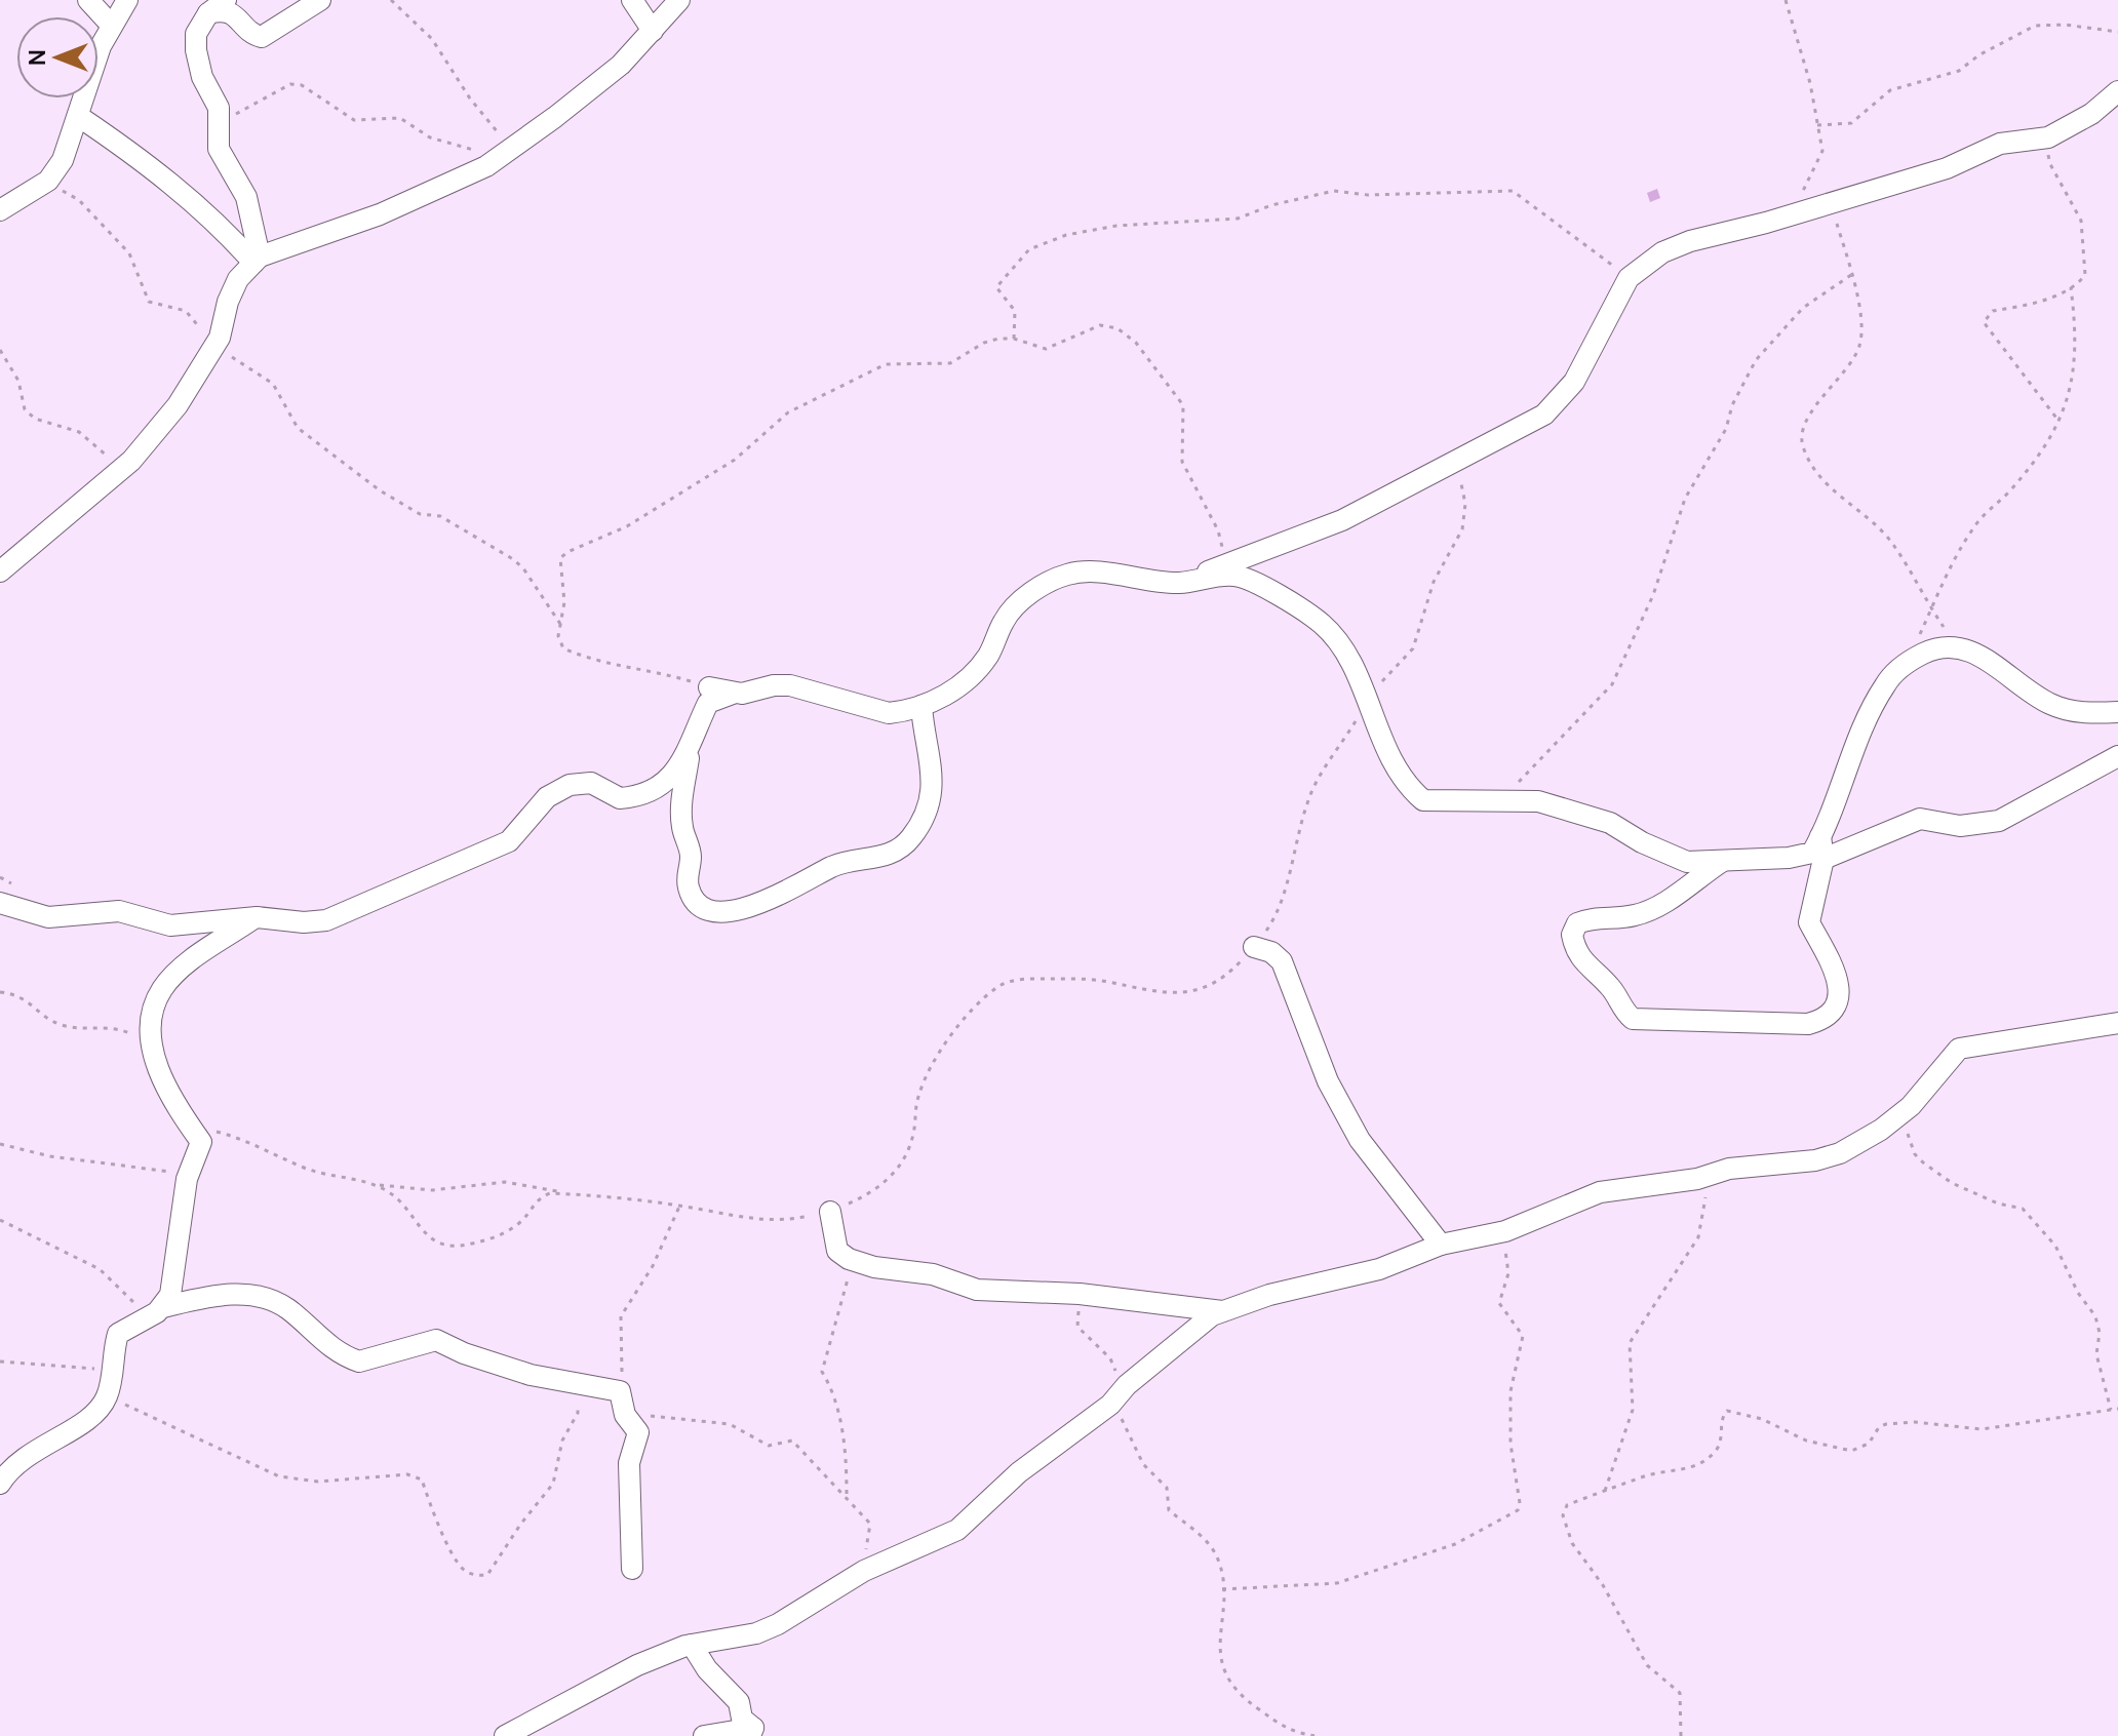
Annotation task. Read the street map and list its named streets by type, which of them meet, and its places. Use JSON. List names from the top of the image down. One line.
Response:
{"north":"left"}
